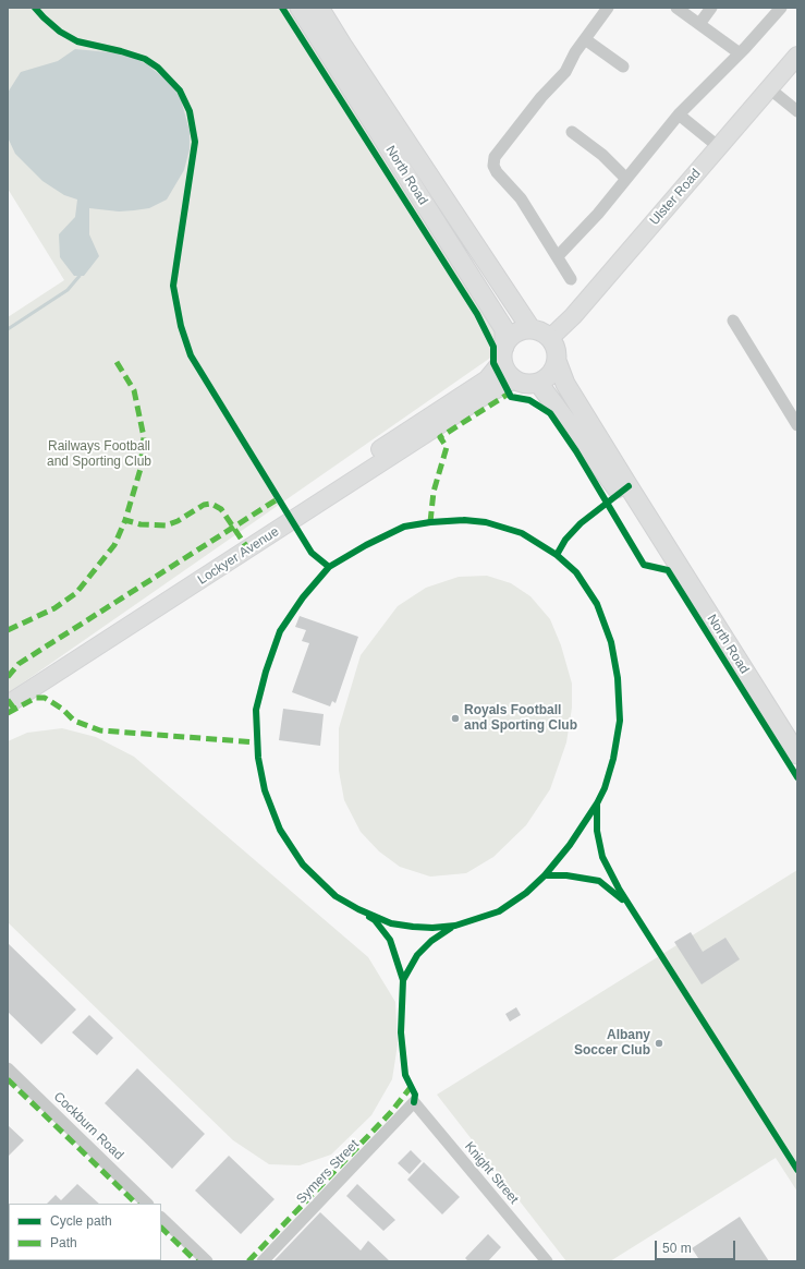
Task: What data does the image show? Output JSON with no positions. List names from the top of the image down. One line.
{"streets":{"main road":["North Road","Ulster Road","Lockyer Avenue"],"street":["Cockburn Road","Symers Street","Knight Street"]},"crossings":[["North Road","Ulster Road"],["North Road","Lockyer Avenue"],["Ulster Road","Lockyer Avenue"],["Symers Street","Knight Street"]],"parks":["Railways Football and Sporting Club"],"places":["Royals Football and Sporting Club","Albany Soccer Club"],"legend":["Cycle path","Path"],"scale_bar":"50 m"}
